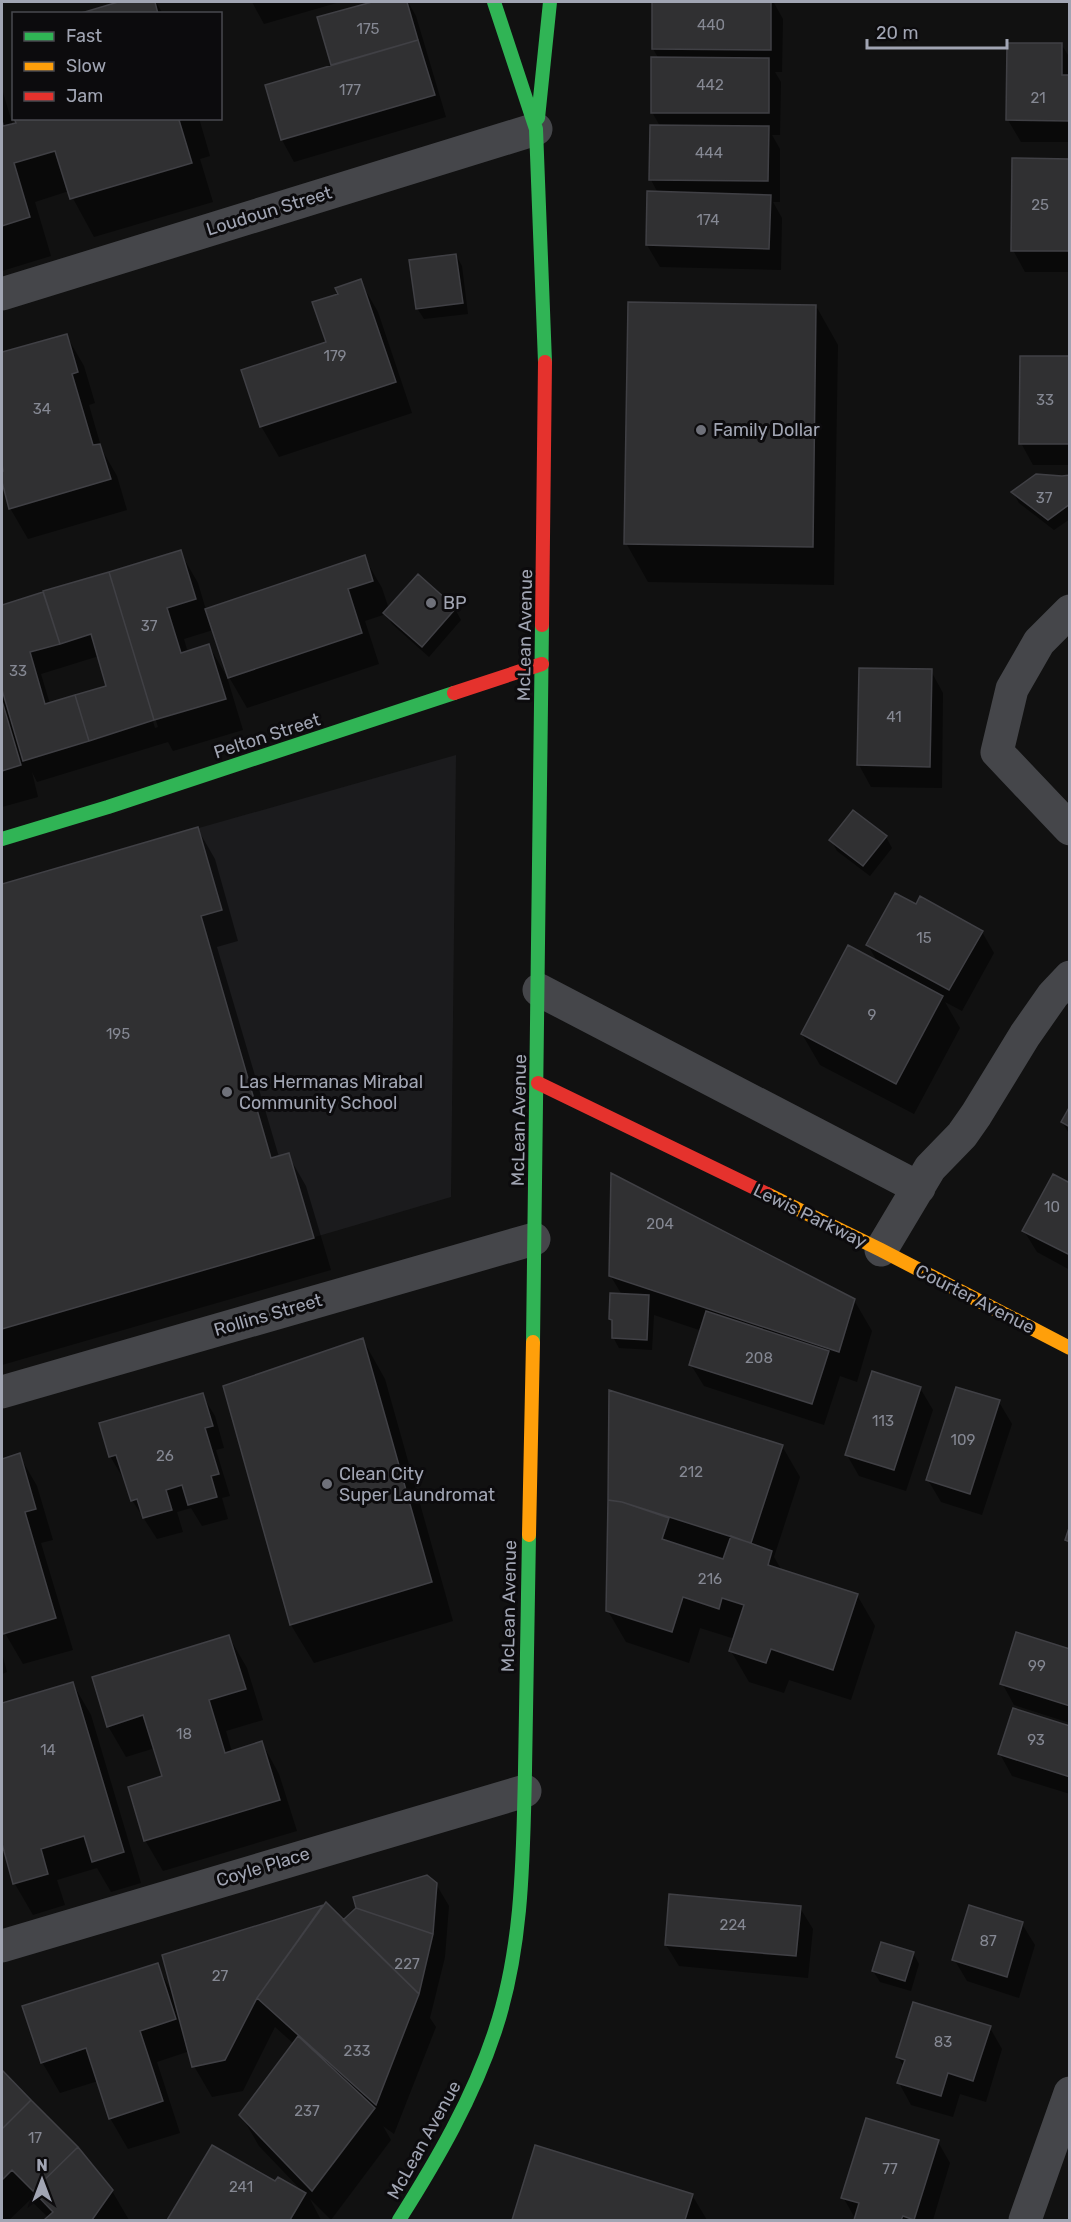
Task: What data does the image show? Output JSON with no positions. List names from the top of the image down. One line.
{"streets":{"street":["Loudoun Street","McLean Avenue","Pelton Street","Lewis Parkway","Courter Avenue","Rollins Street","Coyle Place"]},"crossings":[["Loudoun Street","McLean Avenue"],["McLean Avenue","Pelton Street"],["McLean Avenue","Lewis Parkway"],["McLean Avenue","Rollins Street"],["McLean Avenue","Coyle Place"],["Lewis Parkway","Courter Avenue"]],"places":["Family Dollar","BP","Las Hermanas Mirabal Community School","Clean City Super Laundromat"],"house_numbers":["440","175","442","177","21","444","25","174","179","33","34","37","37","33","41","15","9","195","10","204","208","113","109","26","212","216","99","18","93","14","224","87","227","27","83","233","237","17","77","241"],"legend":["Fast","Slow","Jam"],"scale_bar":"20 m","north":"top"}
